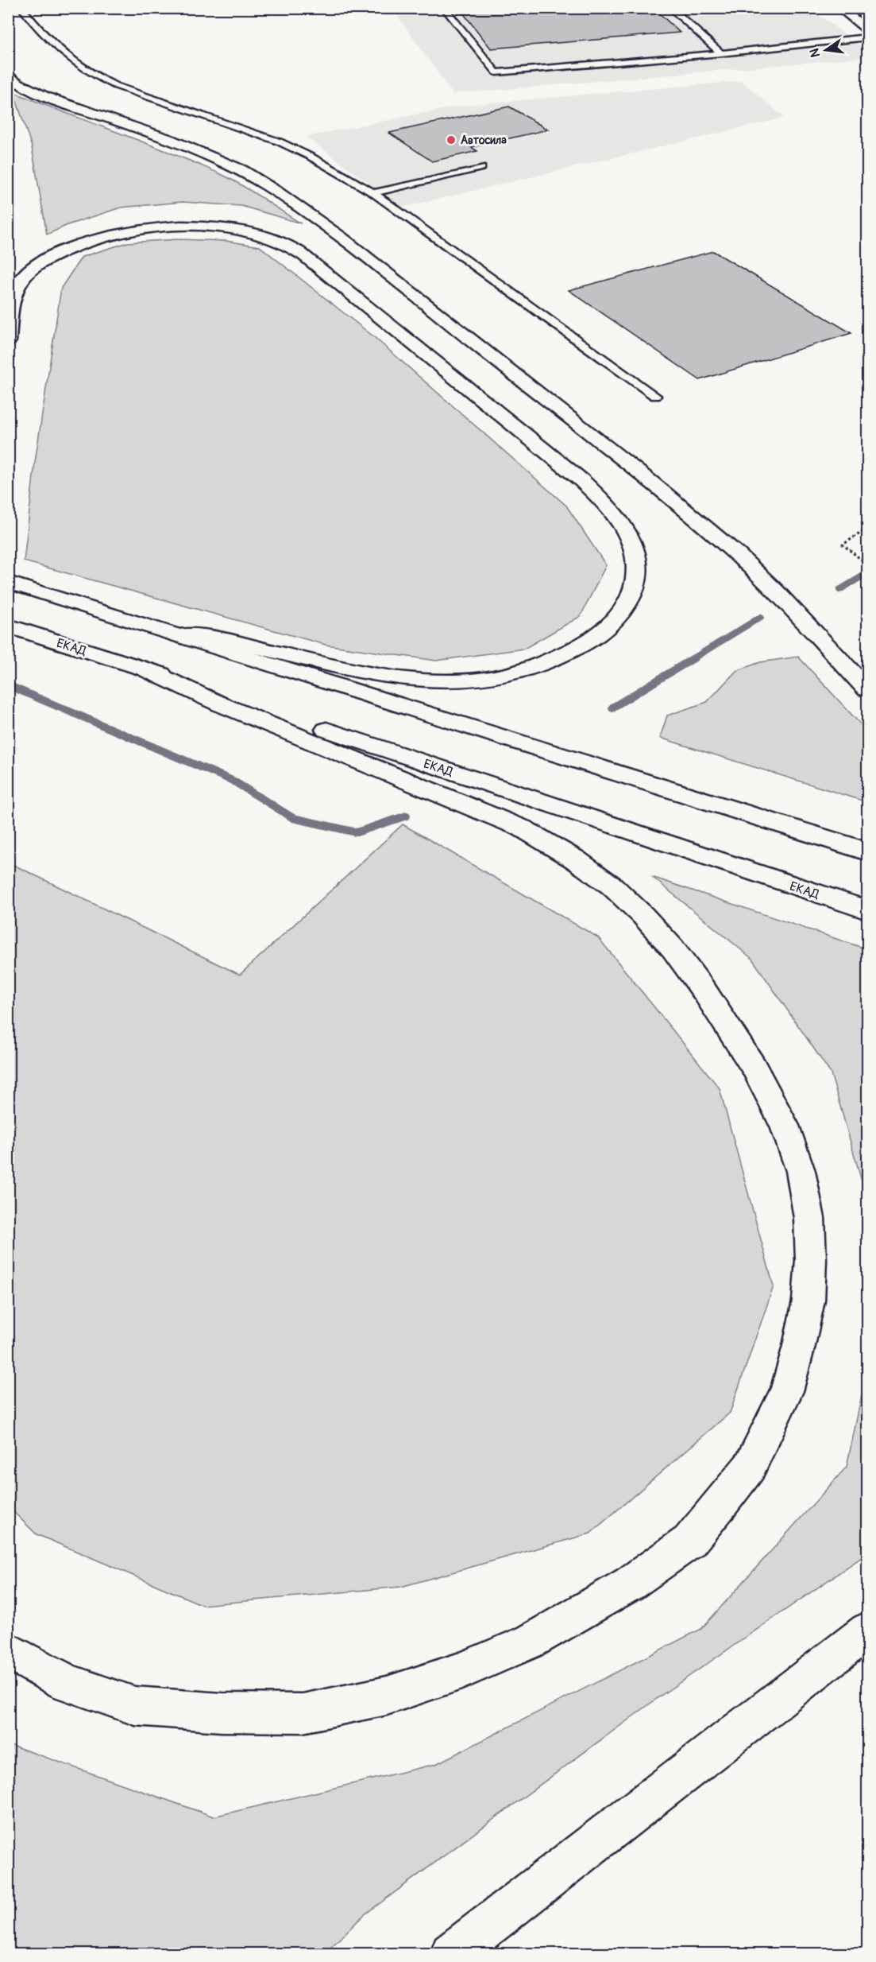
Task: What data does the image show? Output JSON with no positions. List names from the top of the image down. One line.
{"streets":{"main road":["ЕКАД"]},"places":["Автосила"],"north":"left"}
